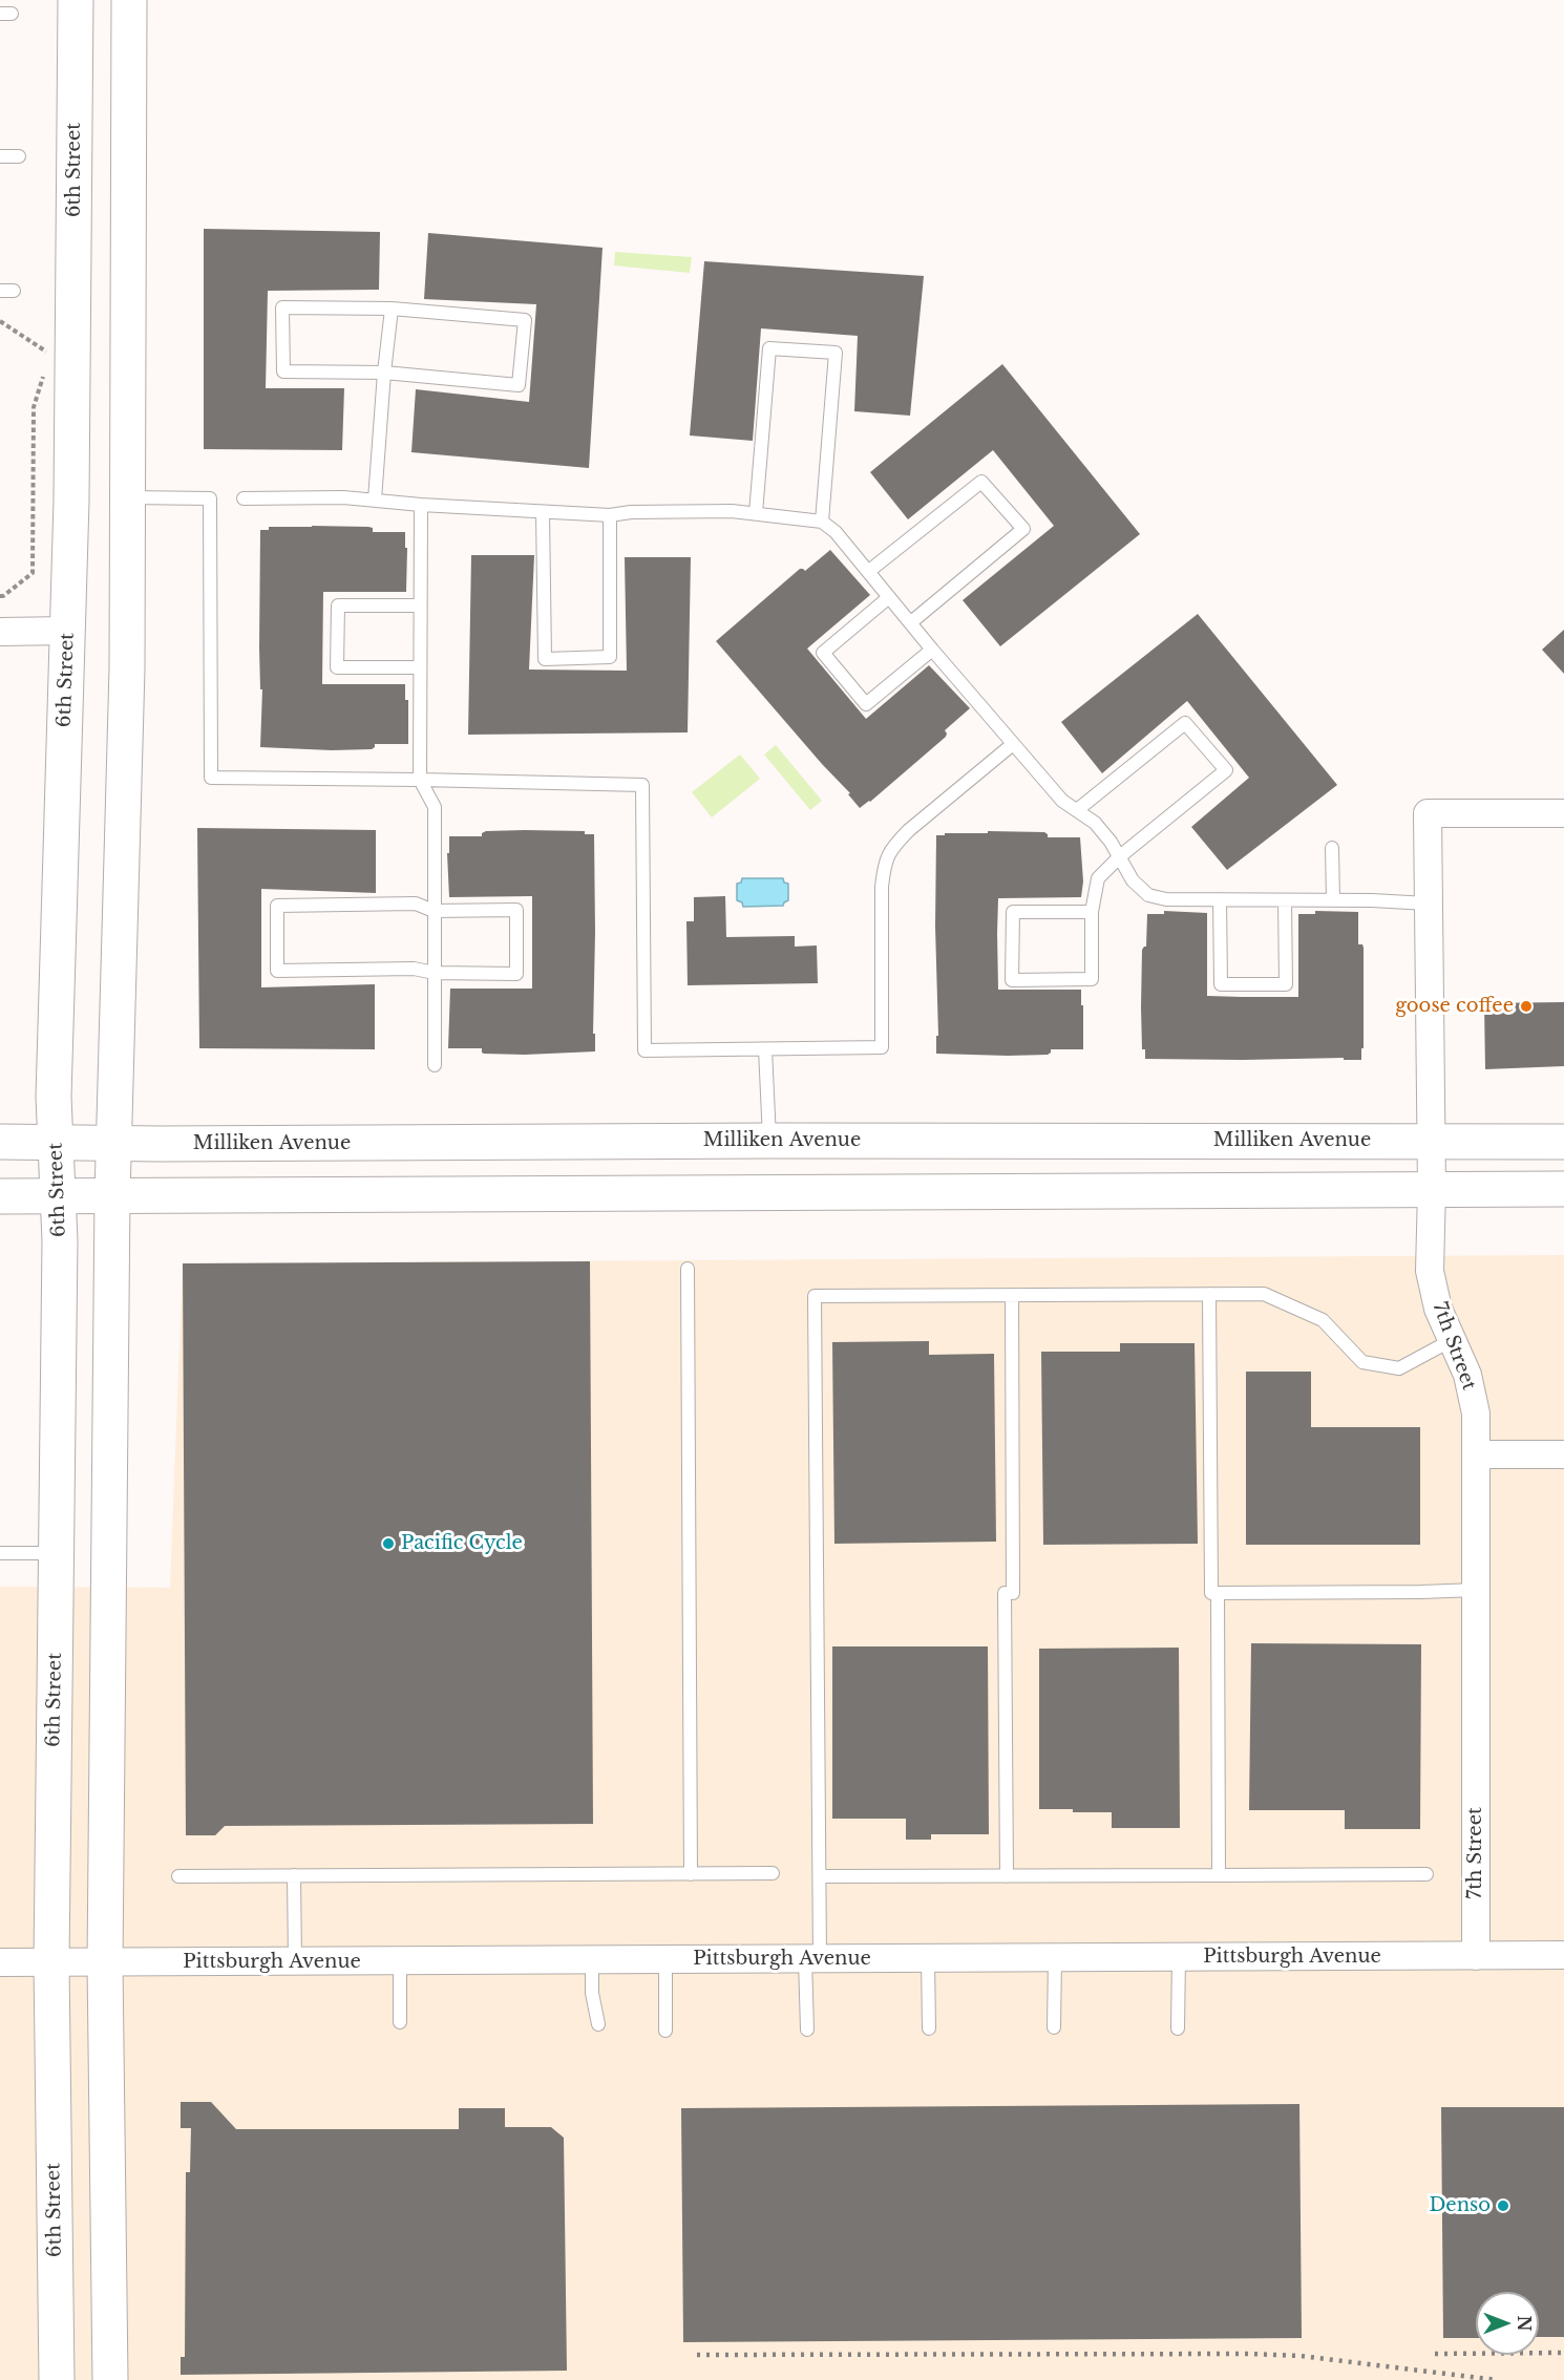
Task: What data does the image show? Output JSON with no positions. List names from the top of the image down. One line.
{"streets":{"main road":["6th Street","Milliken Avenue"],"street":["7th Street","Pittsburgh Avenue"]},"crossings":[["6th Street","Milliken Avenue"],["6th Street","Pittsburgh Avenue"],["Milliken Avenue","7th Street"],["7th Street","Pittsburgh Avenue"]],"places":["goose coffee","Pacific Cycle","Denso"],"north":"right"}
